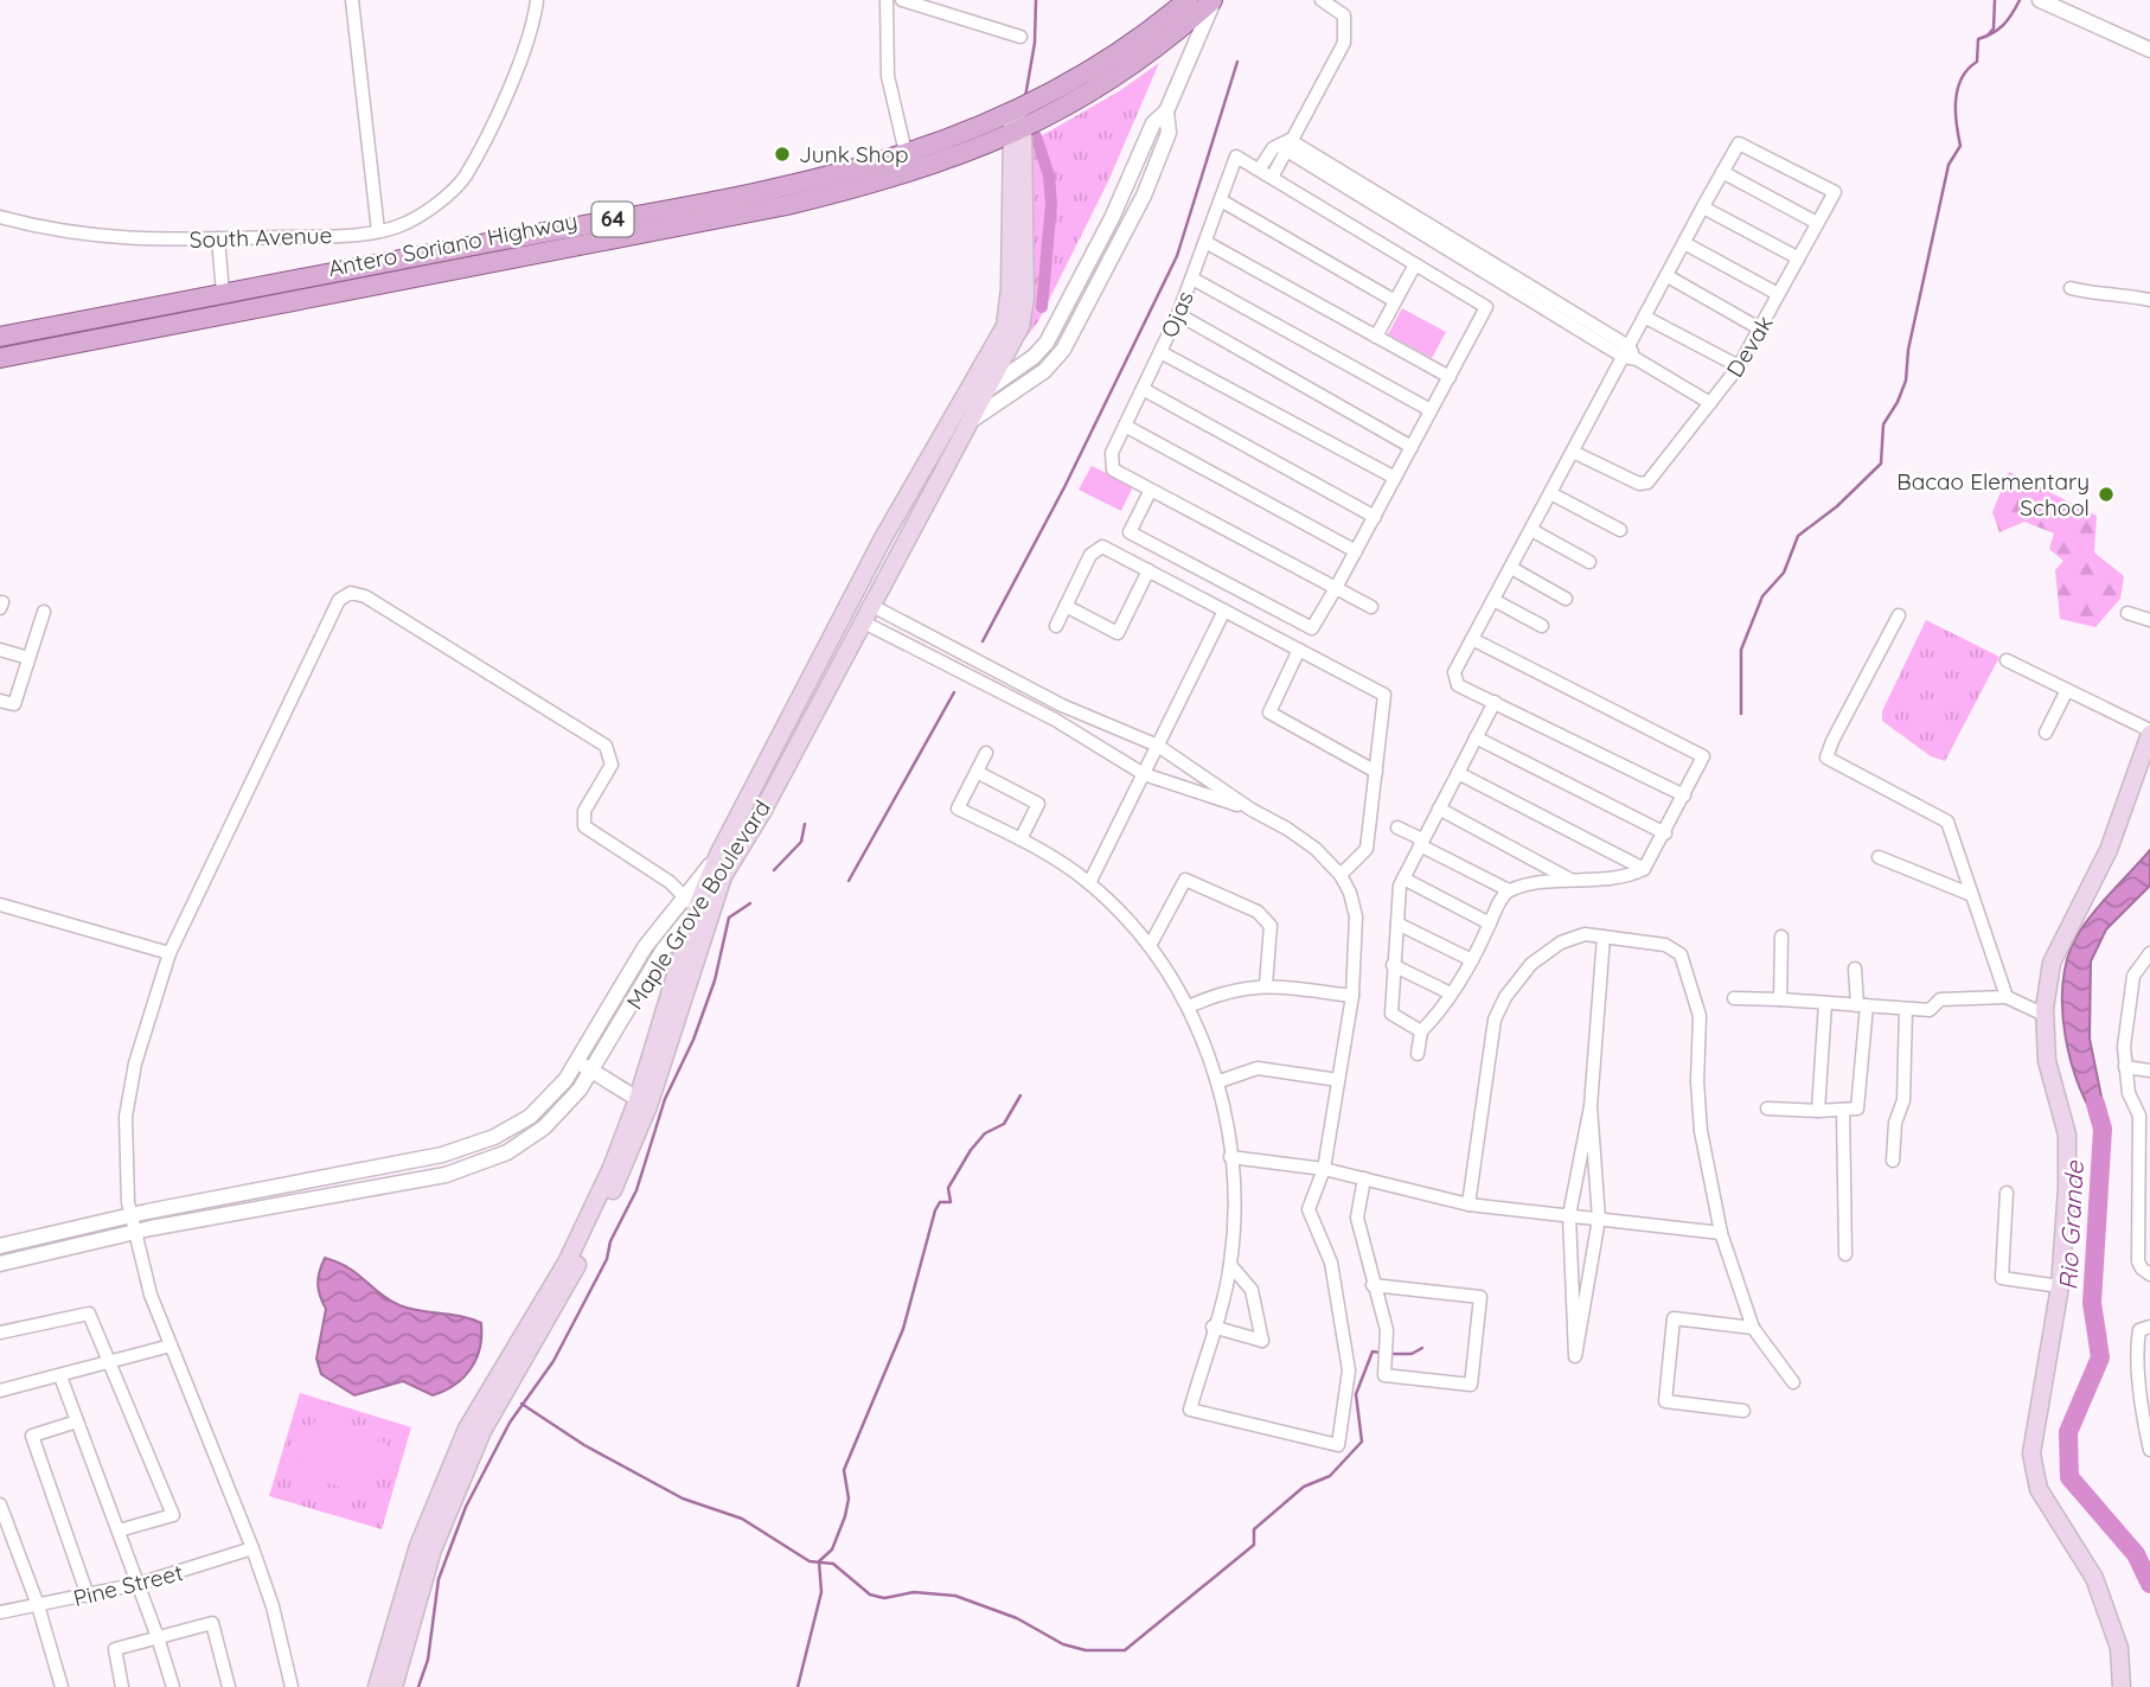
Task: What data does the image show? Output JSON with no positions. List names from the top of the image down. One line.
{"streets":{"main road":["64","Antero Soriano Highway","Maple Grove Boulevard"],"street":["South Avenue","Ojas","Devak","Pine Street"]},"crossings":[["Antero Soriano Highway","Maple Grove Boulevard"]],"water":["Rio Grande"],"places":["Junk Shop","Bacao Elementary School"]}
